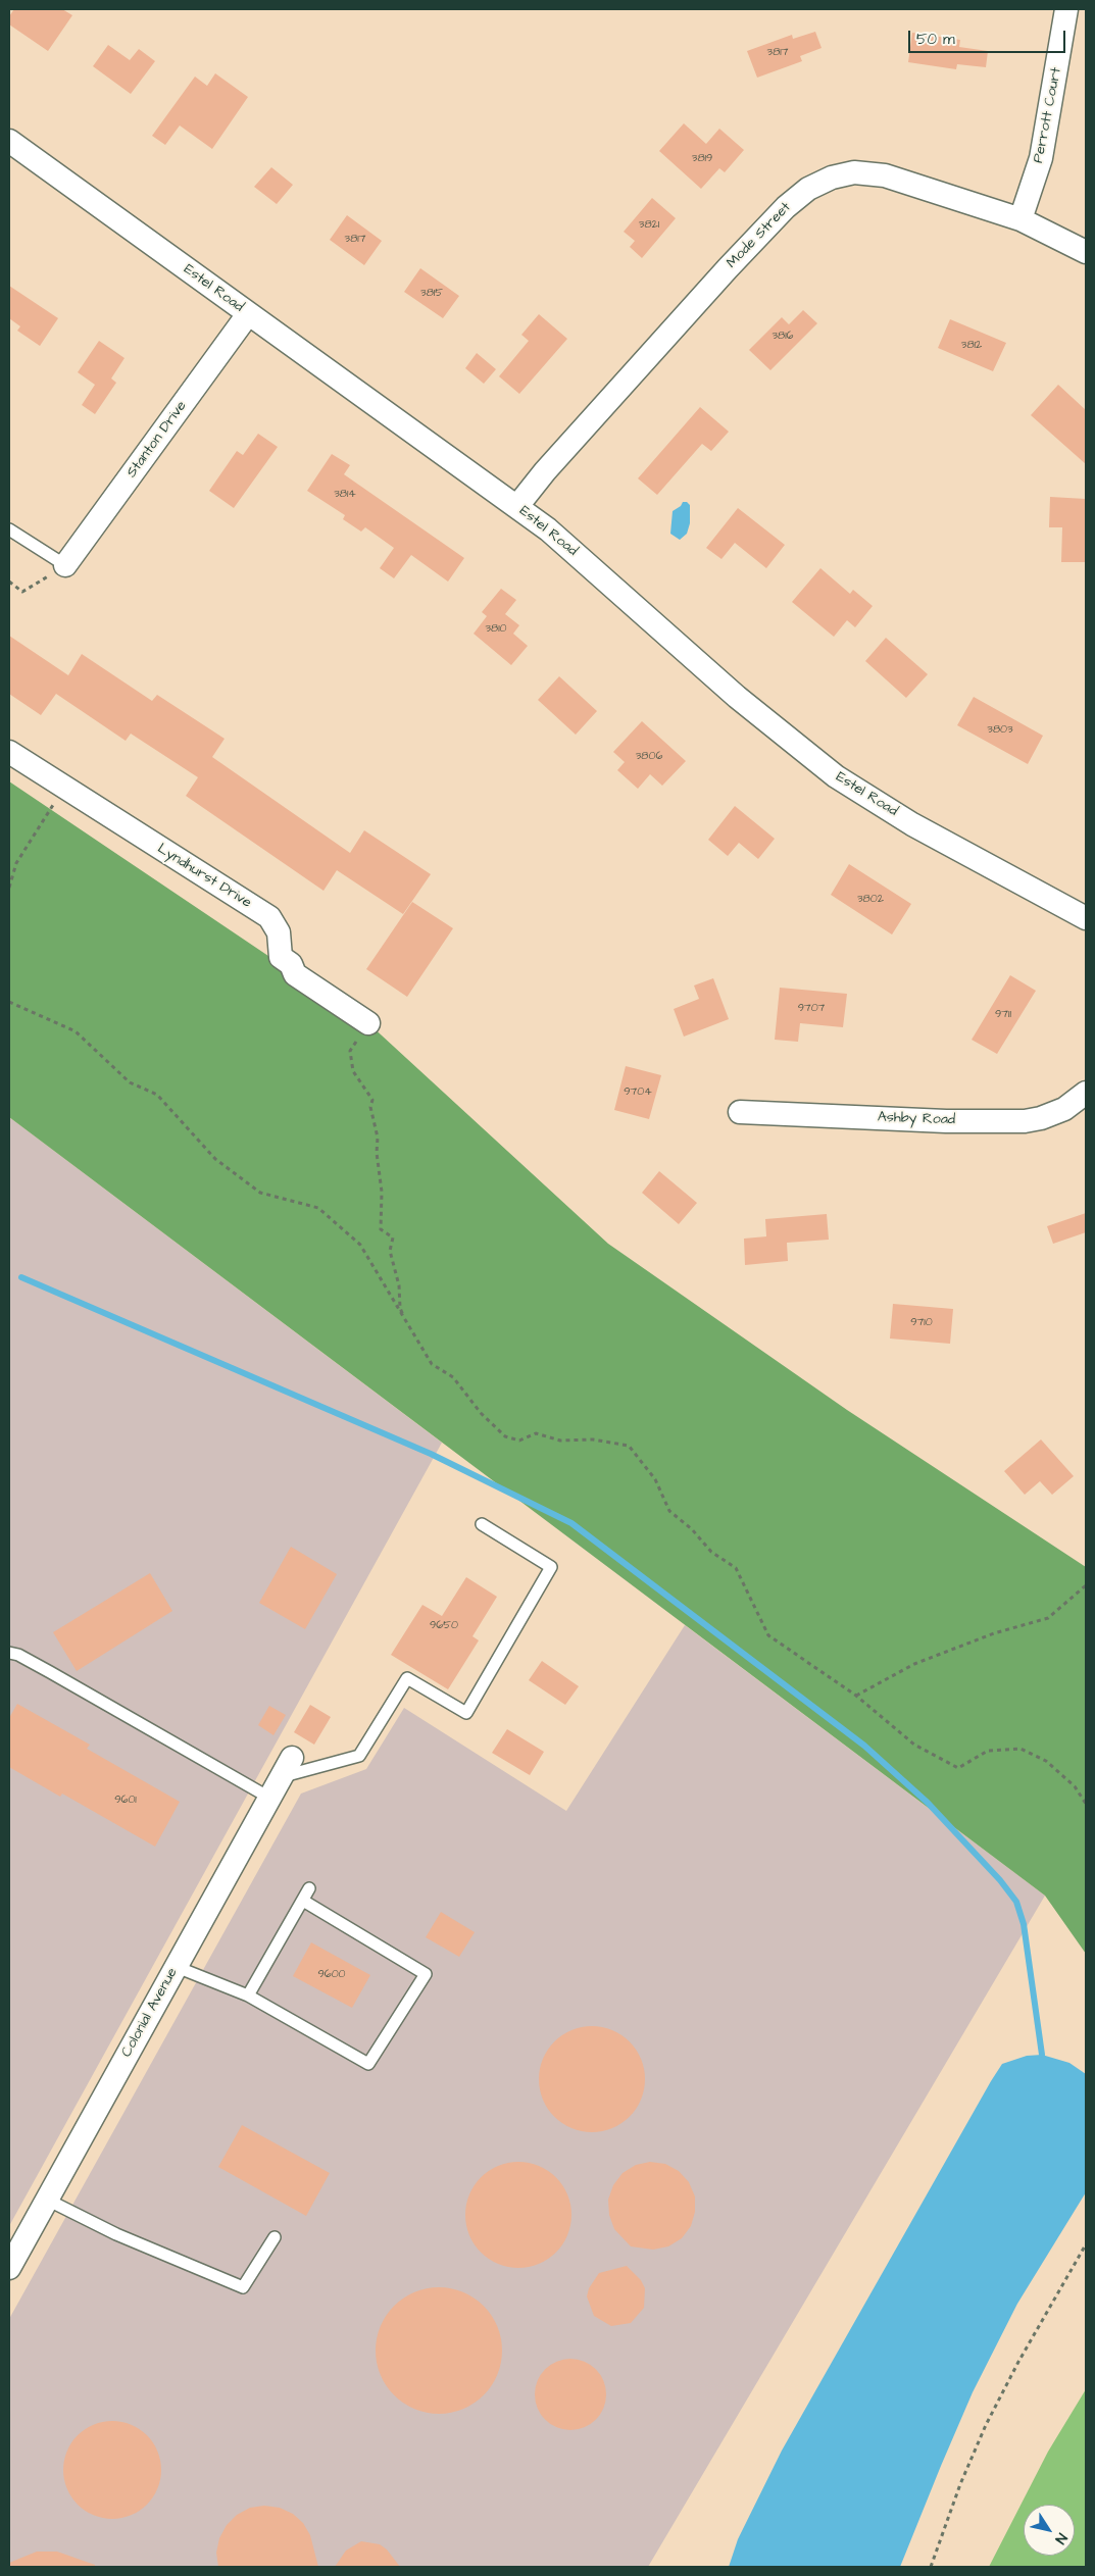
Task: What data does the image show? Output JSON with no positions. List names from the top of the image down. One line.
{"streets":{"street":["Perrott Court","Mode Street","Estel Road","Stanton Drive","Lyndhurst Drive","Ashby Road","Colonial Avenue"]},"crossings":[["Perrott Court","Mode Street"],["Mode Street","Estel Road"],["Estel Road","Stanton Drive"]],"house_numbers":["3817","3819","3821","3817","3815","3816","3812","3814","3810","3803","3806","3802","9707","9711","9704","9710","9650","9601","9600"],"scale_bar":"50 m","north":"bottom right"}
